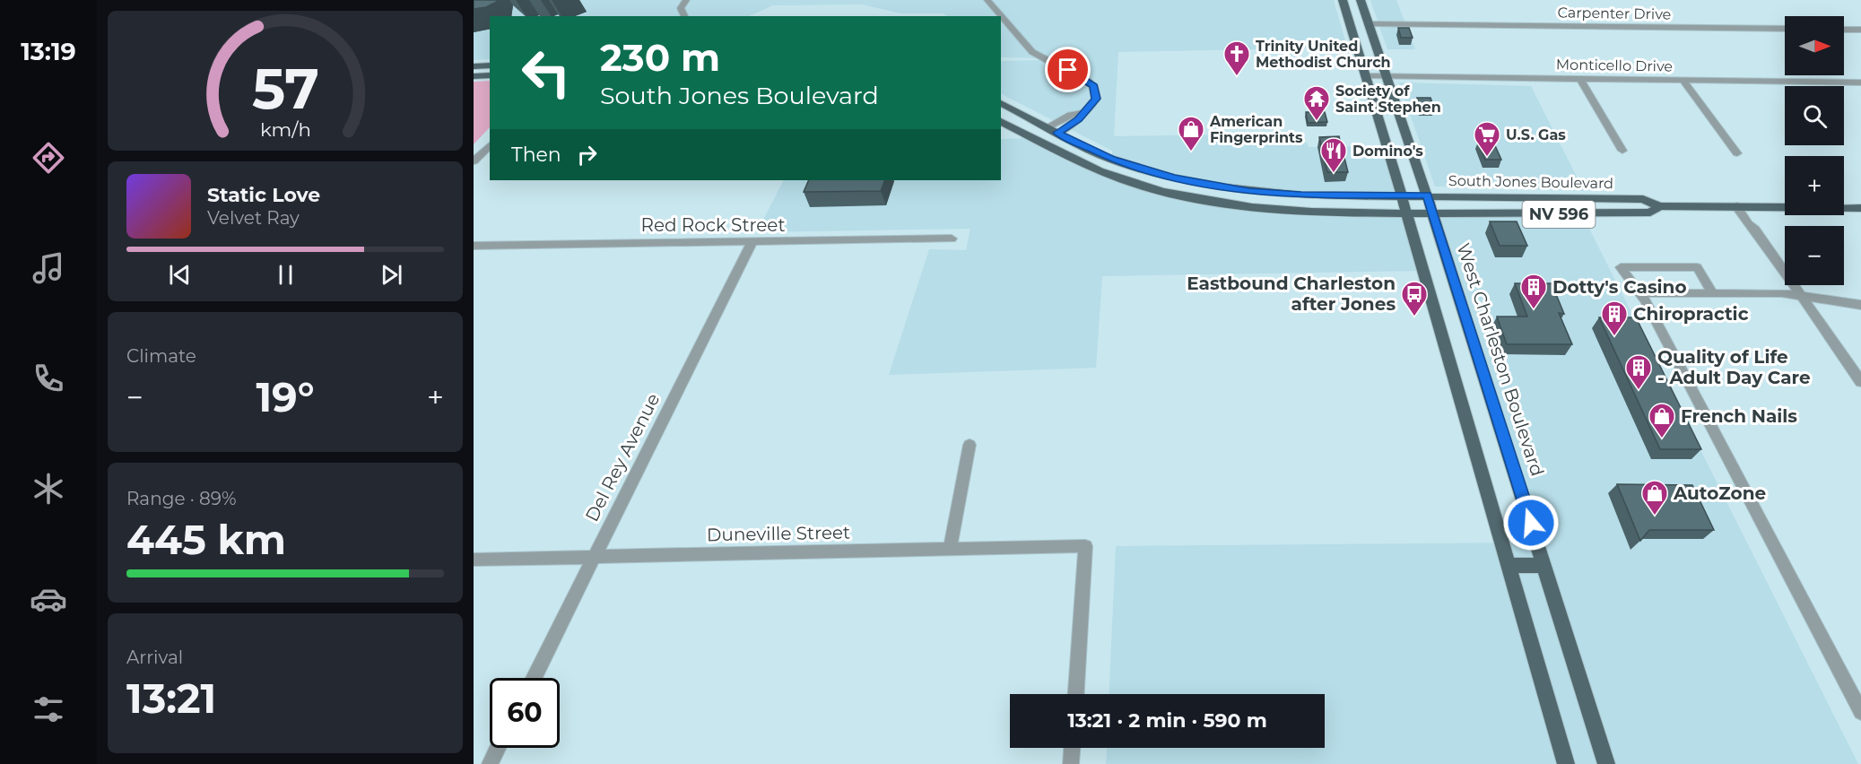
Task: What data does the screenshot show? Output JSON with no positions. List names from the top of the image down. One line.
{"streets":{"main road":["South Jones Boulevard","NV 596","West Charleston Boulevard"],"street":["Carpenter Drive","Monticello Drive","Red Rock Street","Del Rey Avenue","Duneville Street"]},"crossings":[["Carpenter Drive","West Charleston Boulevard"],["Monticello Drive","West Charleston Boulevard"],["South Jones Boulevard","West Charleston Boulevard"],["Red Rock Street","Del Rey Avenue"],["Del Rey Avenue","Duneville Street"]],"places":{"church":["Trinity United Methodist Church"],"temple":["Society of Saint Stephen"],"shop":["American Fingerprints","French Nails","AutoZone"],"supermarket":["U.S. Gas"],"restaurant":["Domino's"],"building":["Dotty's Casino","Chiropractic","Quality of Life - Adult Day Care"],"bus stop":["Eastbound Charleston after Jones"]},"north":"right","page":{"tabs":"13:19","map_buttons":["+","−"],"turn":["230 m","South Jones Boulevard"],"then":"Then","song":["Static Love","Velvet Ray"],"tile":["Climate",["Range · 89%","445 km"],["Arrival","13:21"]],"heat":["−","19°","+"],"limit":"60","trip":"13:21 · 2 min · 590 m","gauge":["57","km/h"]}}
